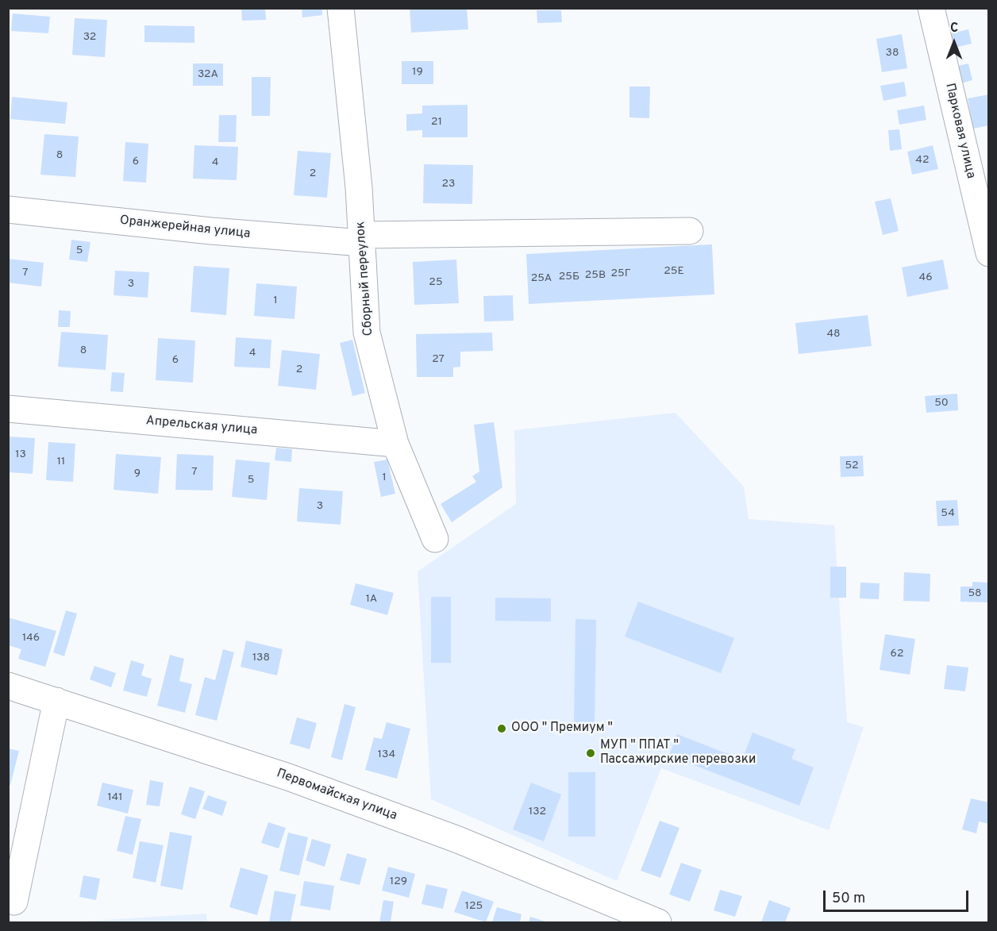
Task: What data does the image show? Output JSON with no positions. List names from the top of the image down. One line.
{"streets":{"street":["Парковая улица","Оранжерейная улица","Сборный переулок","Апрельская улица","Первомайская улица"]},"crossings":[["Оранжерейная улица","Сборный переулок"],["Сборный переулок","Апрельская улица"]],"places":["ООО \" Премиум \"","МУП \" ППАТ \" Пассажирские перевозки"],"house_numbers":["32","38","19","32А","21","8","42","6","4","2","23","5","25Е","7","25Г","25В","25Б","46","25А","25","3","1","48","8","4","27","6","2","50","13","11","52","7","9","1","5","3","54","58","1А","146","62","138","134","141","132","129","125"],"scale_bar":"50 m","north":"top"}
